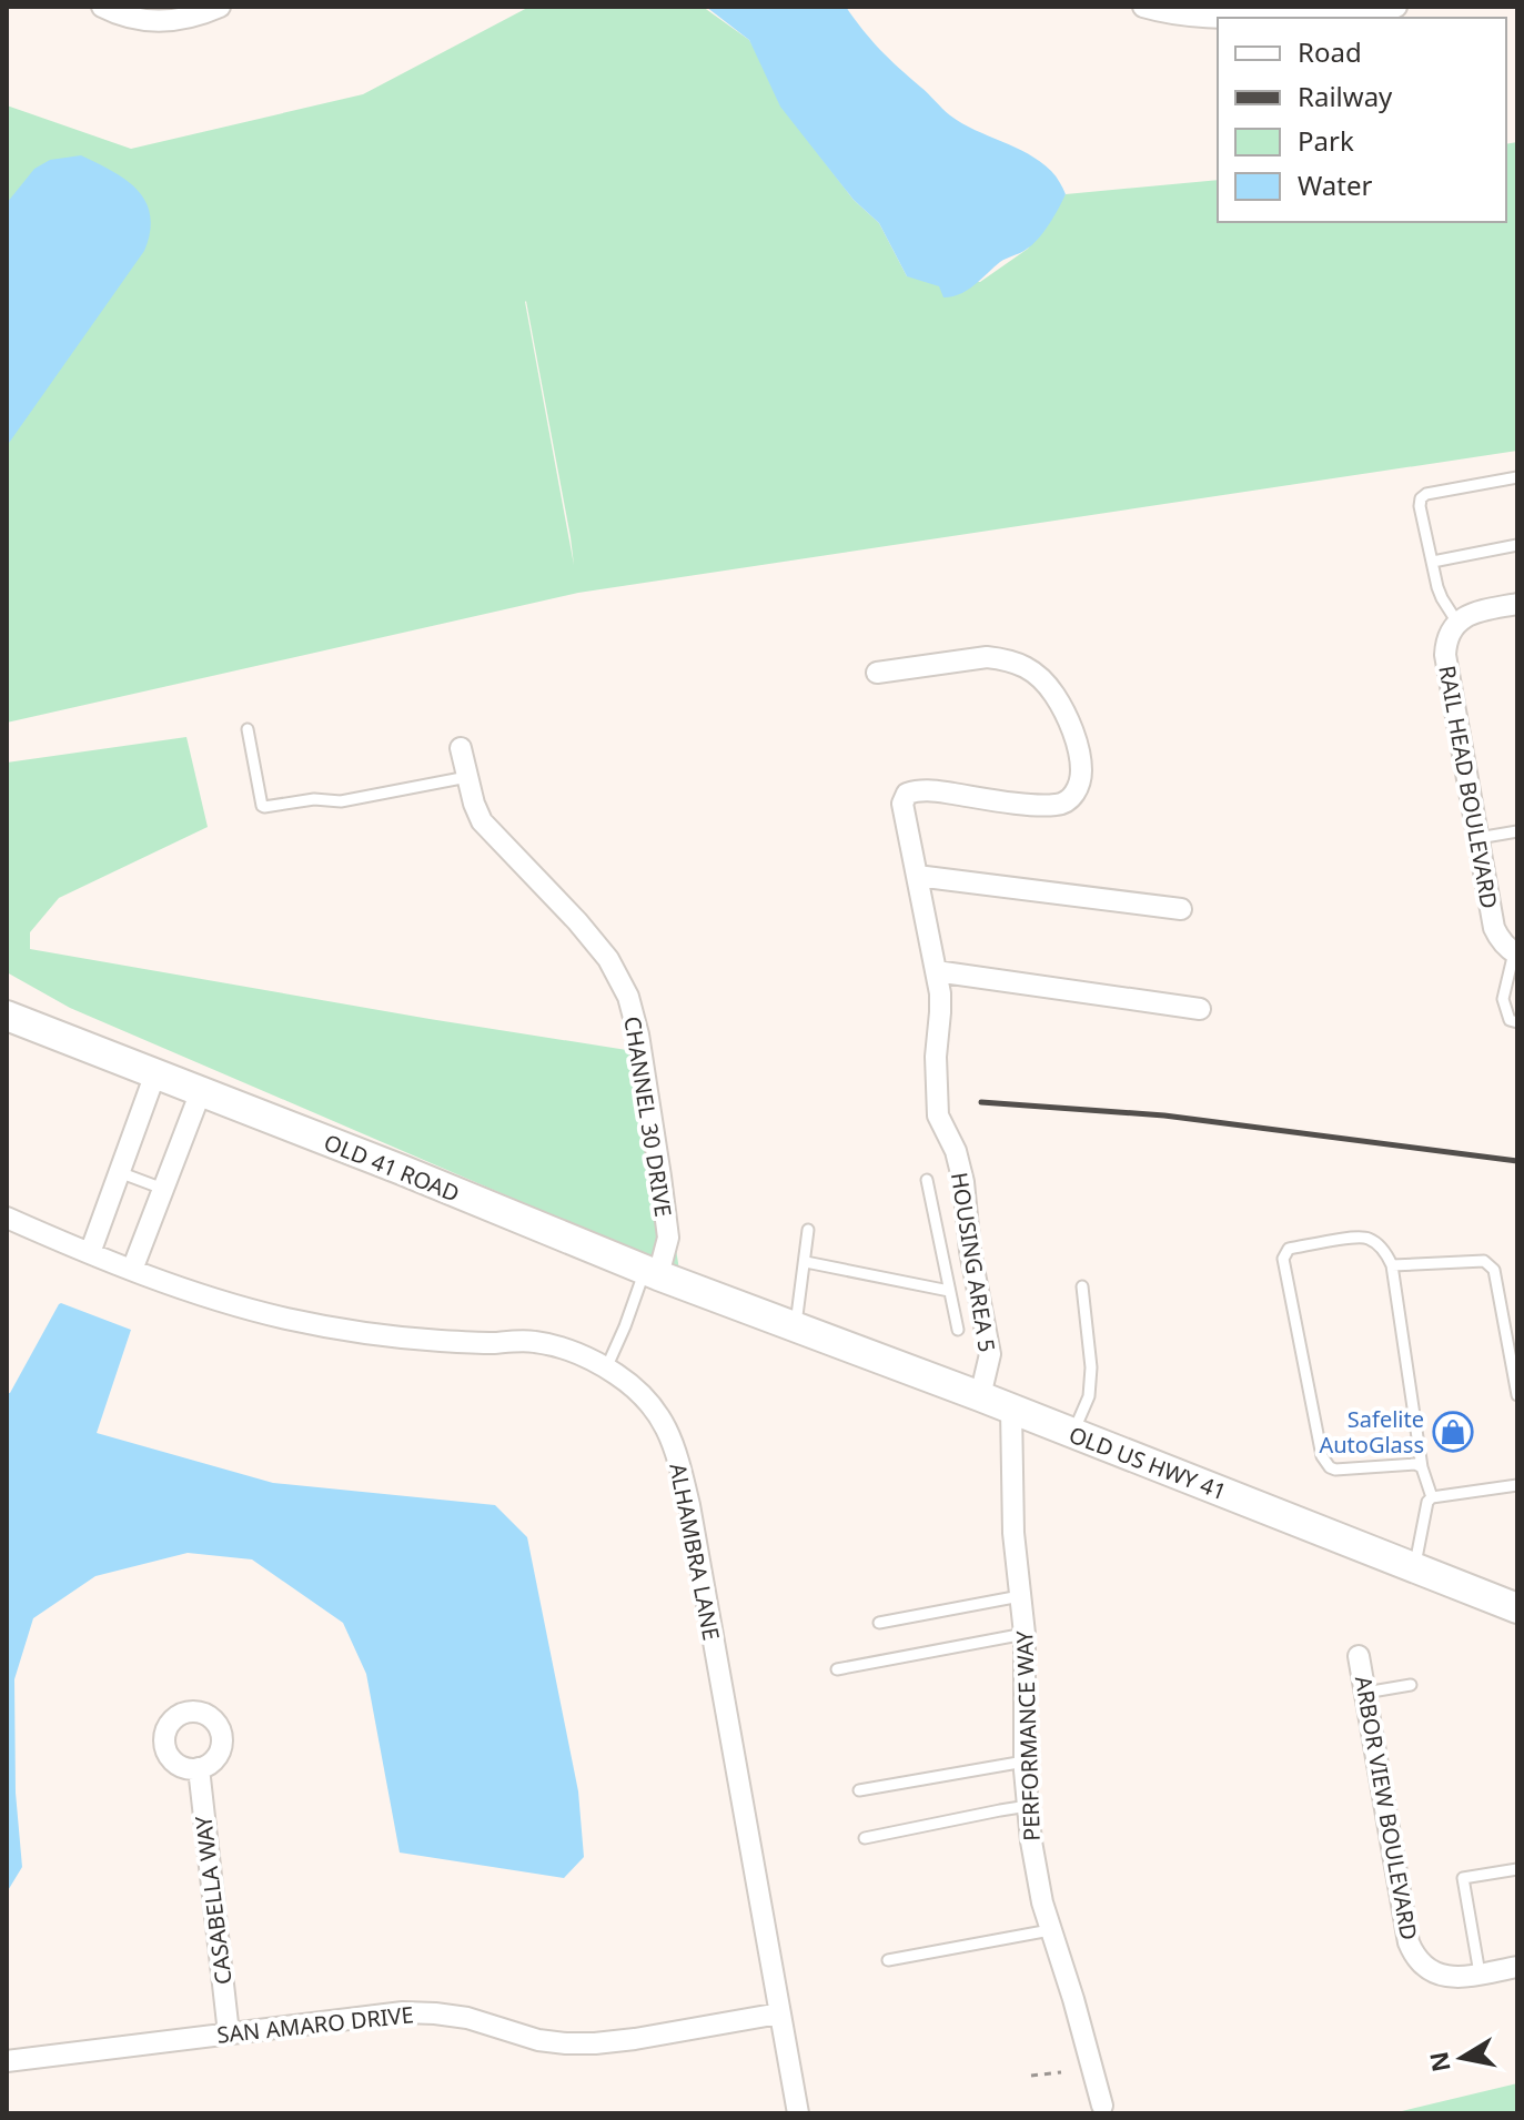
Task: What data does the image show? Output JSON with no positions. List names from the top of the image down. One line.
{"streets":{"street":["RAIL HEAD BOULEVARD","CHANNEL 30 DRIVE","OLD 41 ROAD","HOUSING AREA 5","OLD US HWY 41","ALHAMBRA LANE","PERFORMANCE WAY","ARBOR VIEW BOULEVARD","CASABELLA WAY","SAN AMARO DRIVE"]},"crossings":[["CHANNEL 30 DRIVE","OLD 41 ROAD"],["OLD 41 ROAD","OLD US HWY 41"],["HOUSING AREA 5","OLD US HWY 41"],["OLD US HWY 41","PERFORMANCE WAY"],["ALHAMBRA LANE","SAN AMARO DRIVE"],["CASABELLA WAY","SAN AMARO DRIVE"]],"places":{"shop":["Safelite AutoGlass"]},"legend":["Road","Railway","Park","Water"],"north":"left"}
